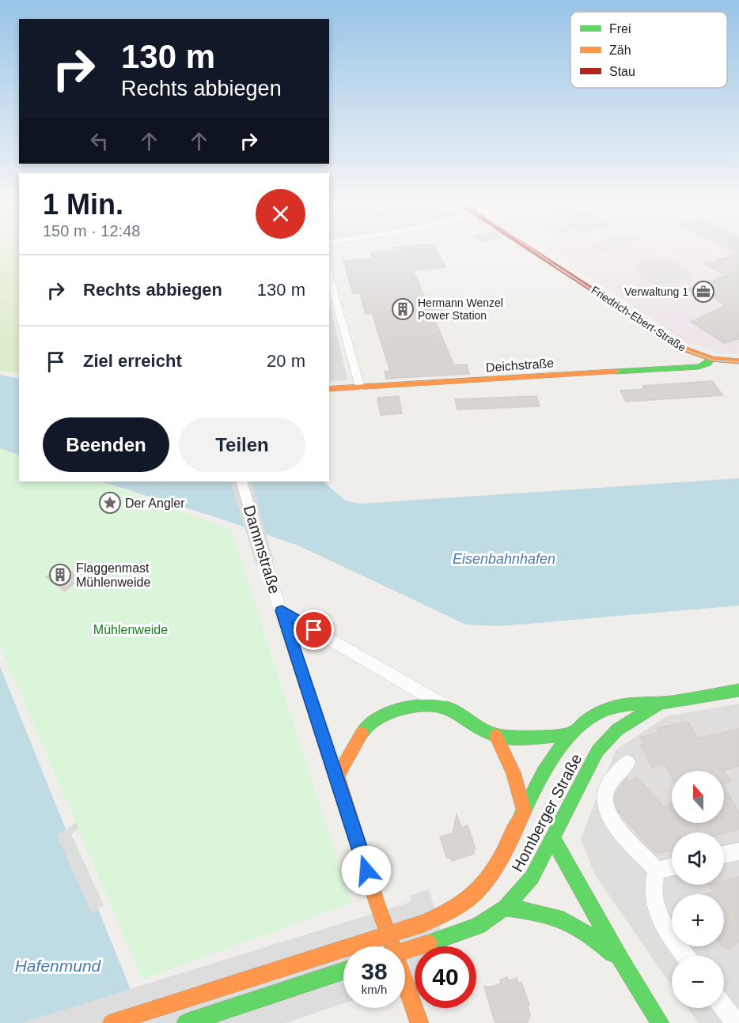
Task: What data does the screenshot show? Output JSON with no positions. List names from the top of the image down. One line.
{"streets":{"main road":["Friedrich-Ebert-Straße","Deichstraße","Dammstraße","Homberger Straße"]},"crossings":[["Friedrich-Ebert-Straße","Deichstraße"]],"water":["Eisenbahnhafen","Hafenmund"],"parks":["Mühlenweide"],"places":{"office":["Verwaltung 1"],"building":["Hermann Wenzel Power Station","Flaggenmast Mühlenweide"],"place":["Der Angler"]},"legend":["Frei","Zäh","Stau"],"north":"top","page":{"turn":["130 m","Rechts abbiegen"],"heading":["1 Min.","150 m · 12:48"],"list":[{"name":"Rechts abbiegen","value":"130 m"},{"name":"Ziel erreicht","value":"20 m"}],"buttons":["Beenden","Teilen"],"map_buttons":["+","−"],"speed":"38 km/h","limit":"40"}}
